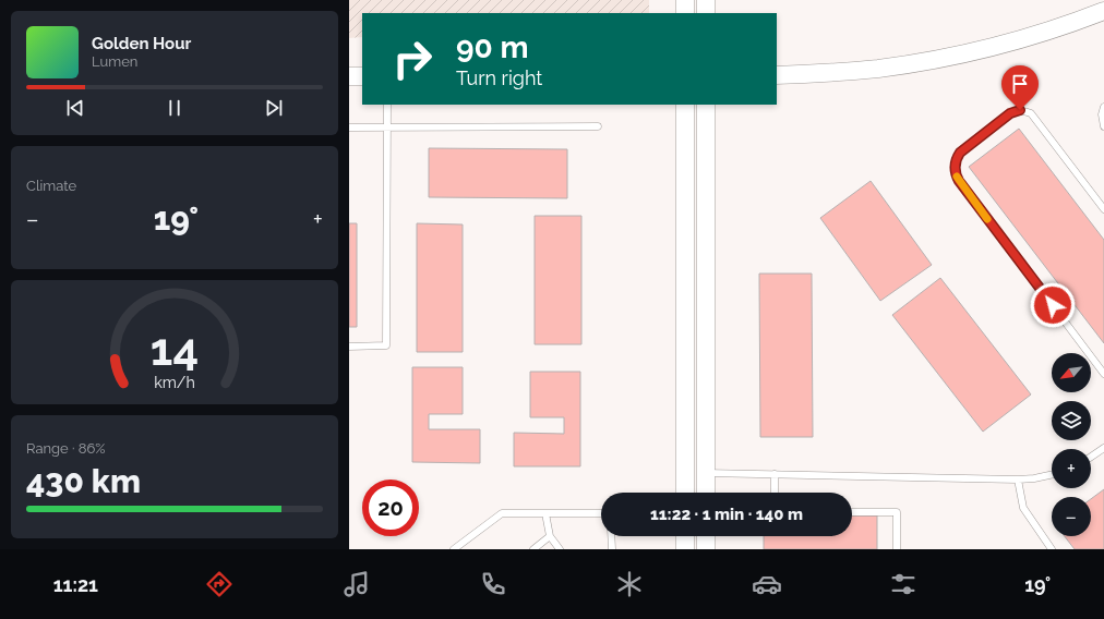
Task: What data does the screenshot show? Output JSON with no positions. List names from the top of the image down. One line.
{"north":"bottom left","page":{"turn":["90 m","Turn right"],"song":["Golden Hour","Lumen"],"tile":["Climate",["Range · 86%","430 km"]],"heat":["−","19°","+"],"map_buttons":["+","−"],"limit":"20","trip":"11:22 · 1 min · 140 m","tabs":["11:21","19°"],"gauge":["14","km/h"]}}
